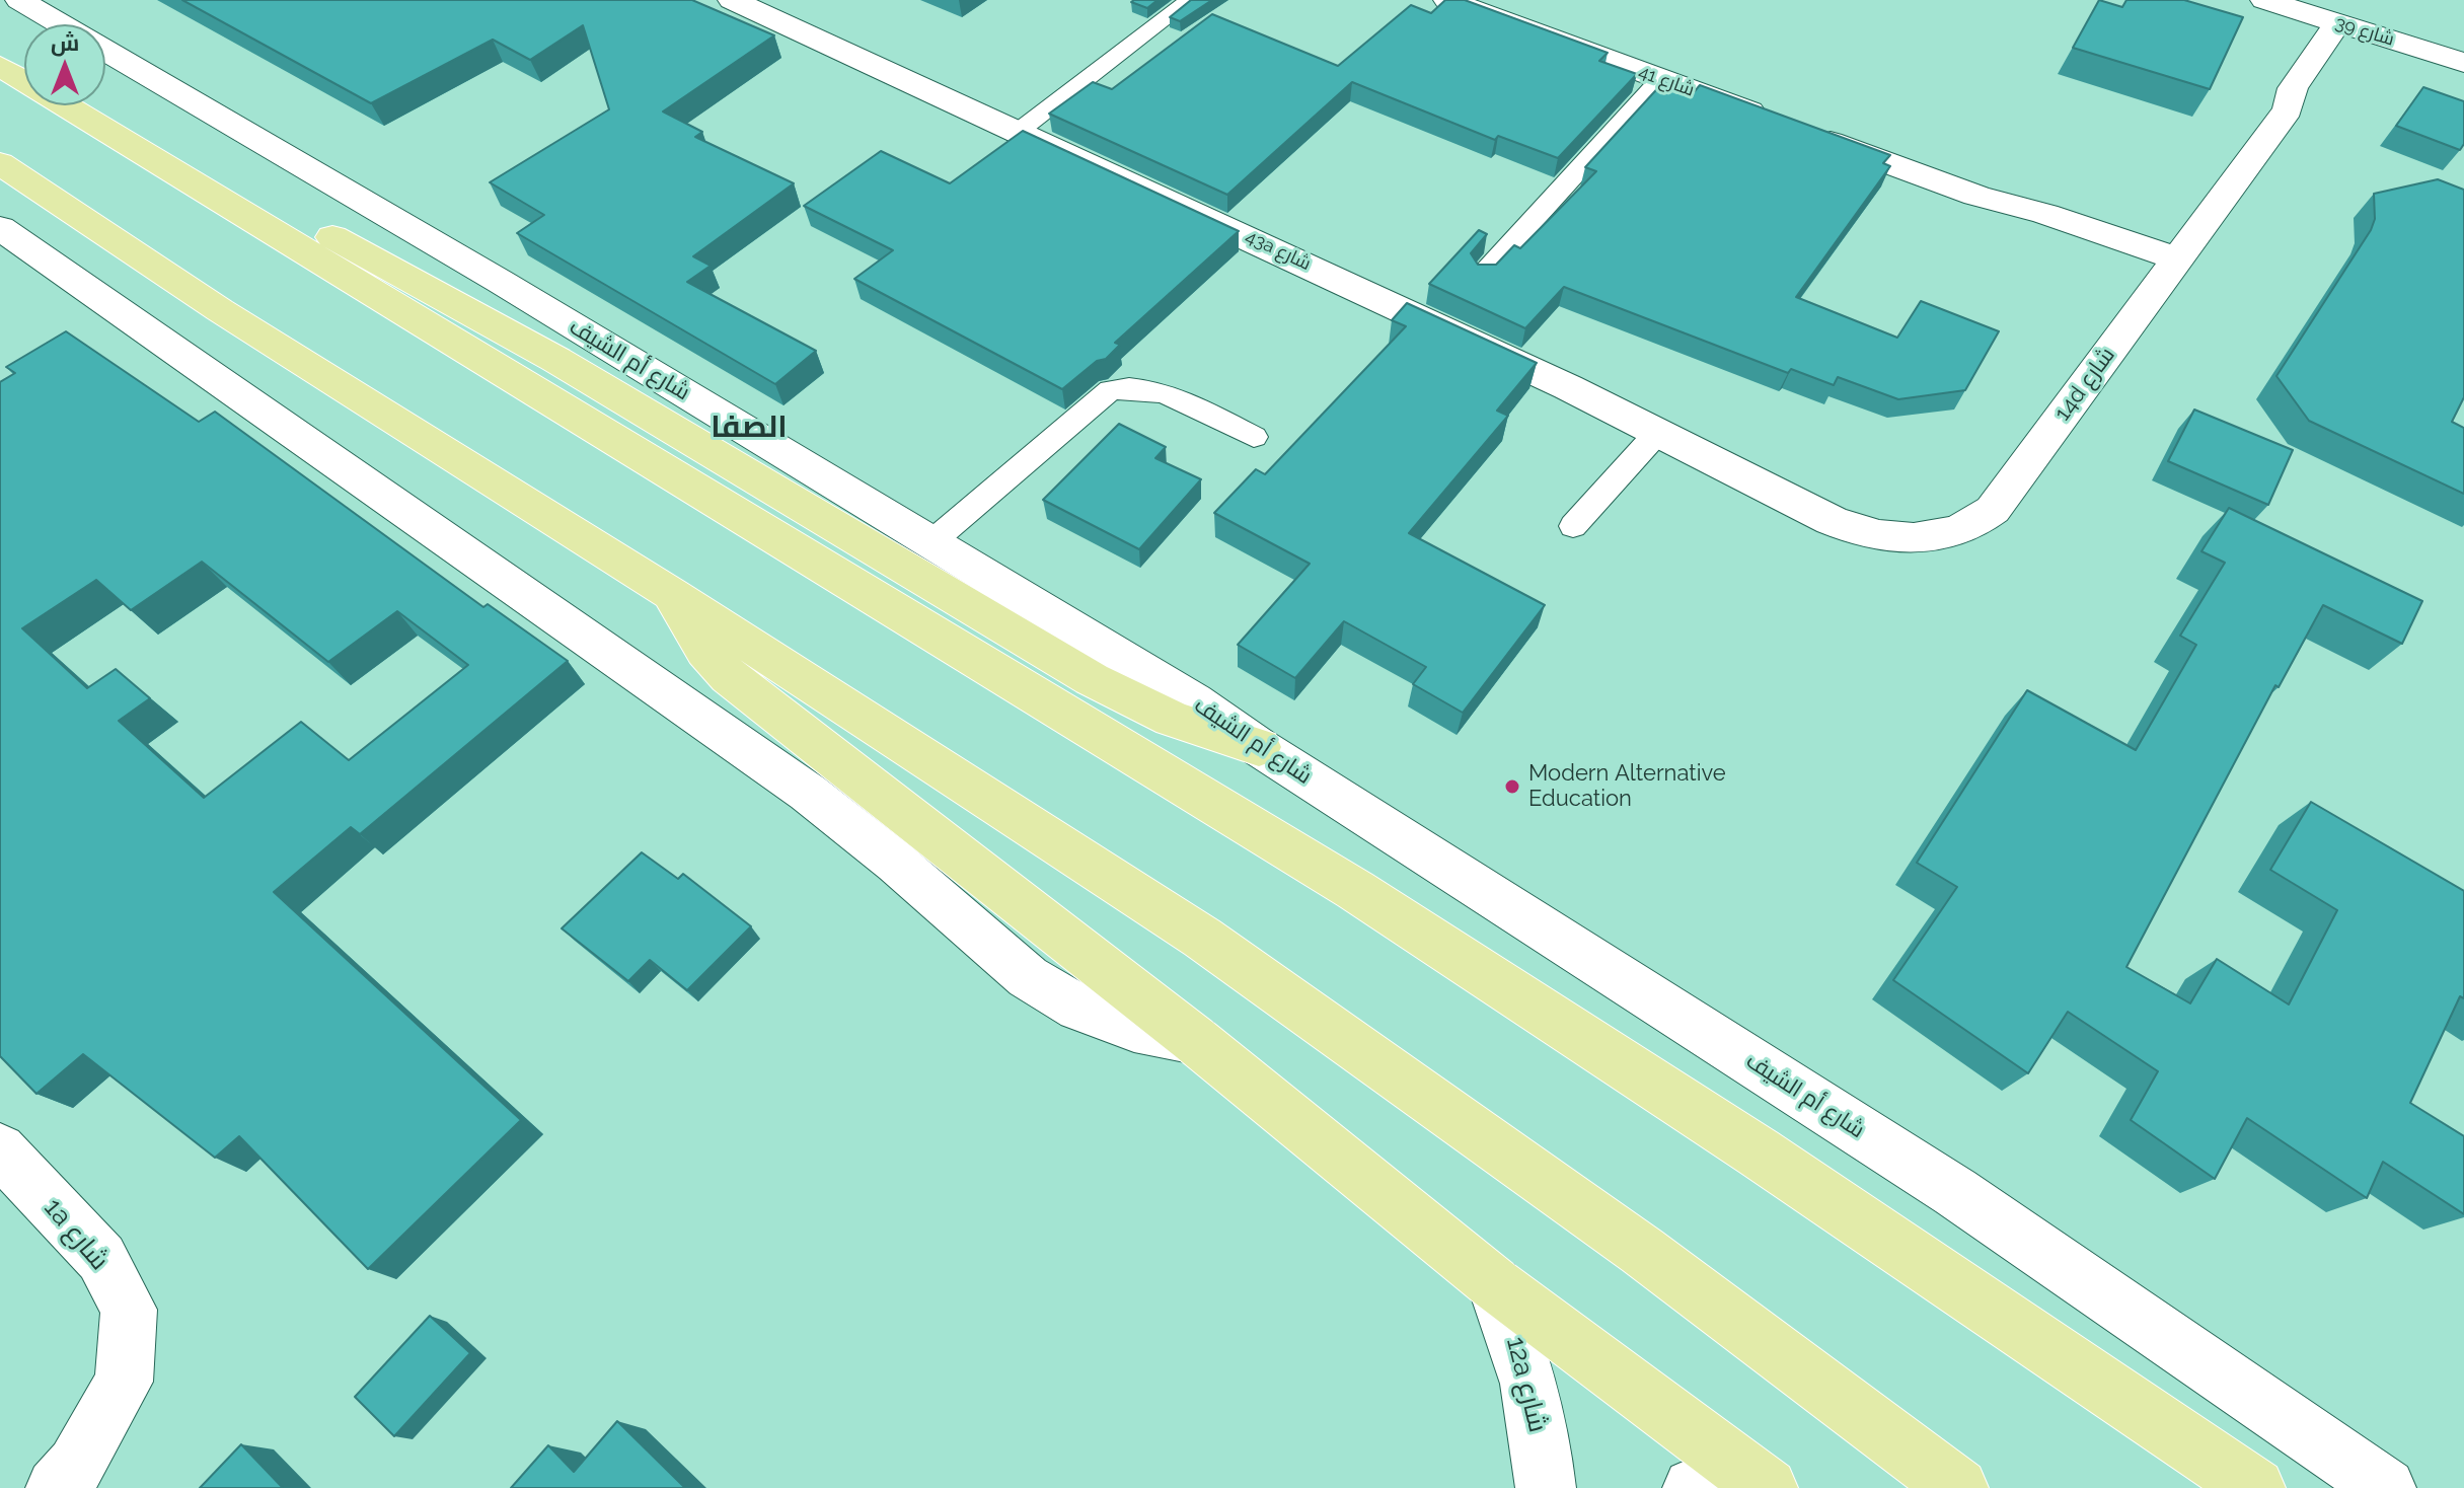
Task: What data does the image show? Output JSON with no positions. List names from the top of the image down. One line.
{"streets":{"street":["شارع 39","شارع 41","43a شارع","شارع أم الشيف","14d شارع","1a شارع","12a شارع"]},"crossings":[["شارع 39","14d شارع"],["شارع 41","14d شارع"],["43a شارع","14d شارع"]],"districts":["الصفا"],"places":["Modern Alternative Education"],"north":"top"}
